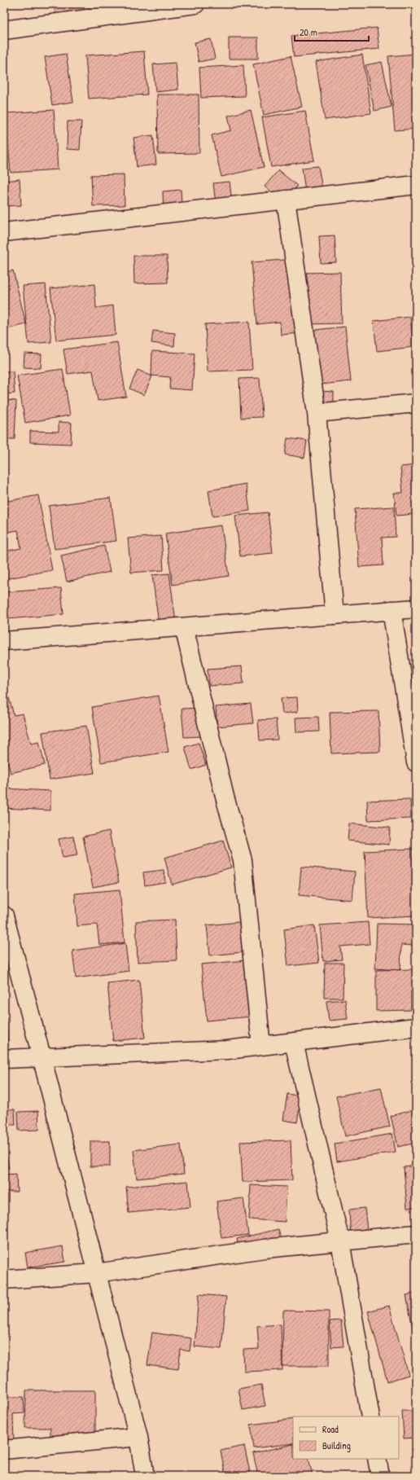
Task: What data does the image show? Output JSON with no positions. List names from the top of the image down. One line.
{"legend":["Road","Building"],"scale_bar":"20 m"}
